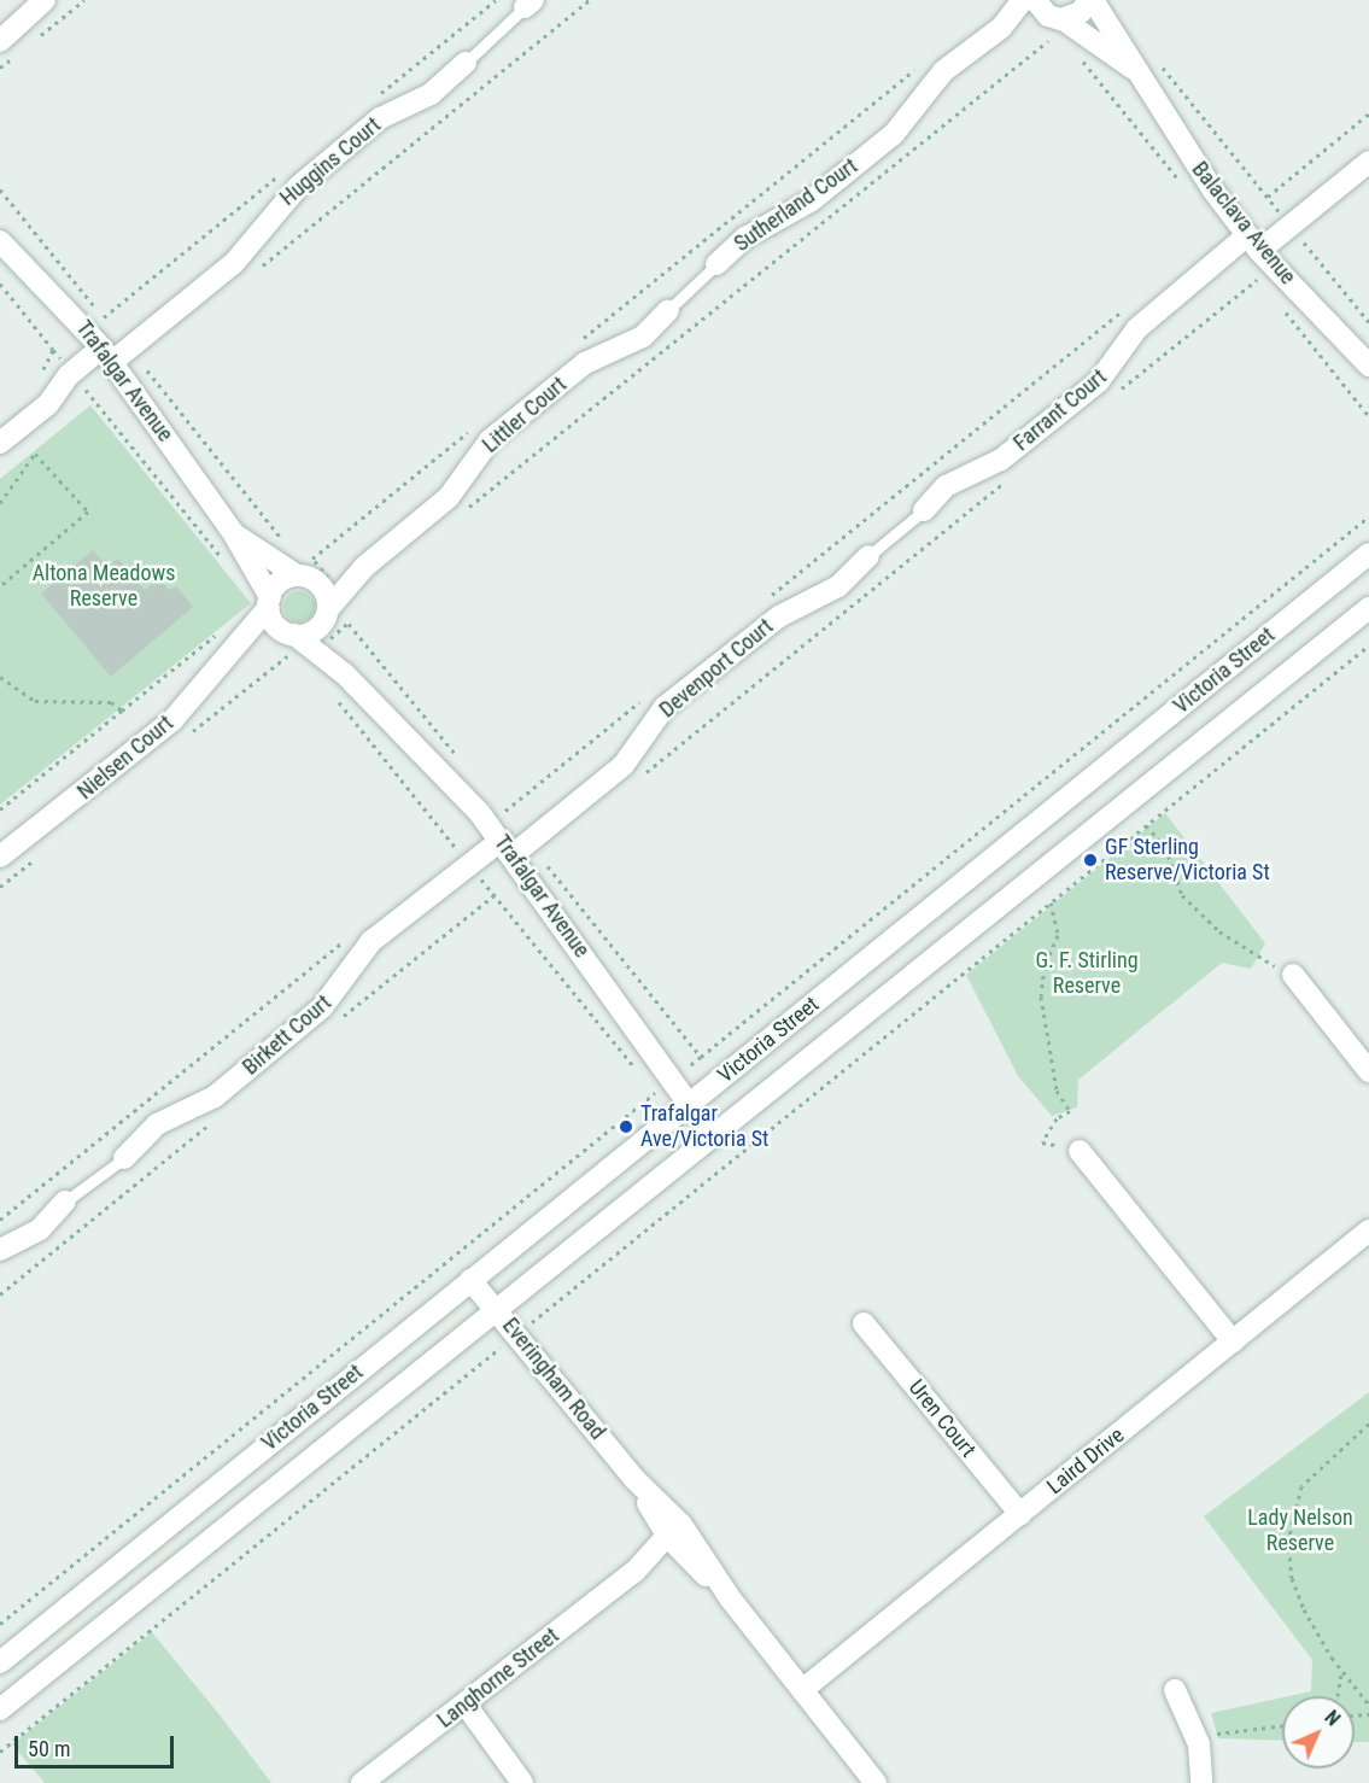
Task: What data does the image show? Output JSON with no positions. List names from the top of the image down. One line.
{"streets":{"street":["Huggins Court","Sutherland Court","Balaclava Avenue","Trafalgar Avenue","Farrant Court","Littler Court","Devenport Court","Victoria Street","Nielsen Court","Birkett Court","Everingham Road","Uren Court","Laird Drive","Langhorne Street"]},"crossings":[["Huggins Court","Trafalgar Avenue"],["Sutherland Court","Balaclava Avenue"],["Balaclava Avenue","Farrant Court"],["Trafalgar Avenue","Littler Court"],["Trafalgar Avenue","Devenport Court"],["Trafalgar Avenue","Victoria Street"],["Trafalgar Avenue","Nielsen Court"],["Trafalgar Avenue","Birkett Court"],["Littler Court","Nielsen Court"],["Devenport Court","Birkett Court"],["Victoria Street","Everingham Road"],["Everingham Road","Laird Drive"],["Everingham Road","Langhorne Street"],["Uren Court","Laird Drive"]],"parks":["Altona Meadows Reserve","G. F. Stirling Reserve","Lady Nelson Reserve"],"places":["GF Sterling Reserve/Victoria St","Trafalgar Ave/Victoria St"],"scale_bar":"50 m","north":"top right"}
